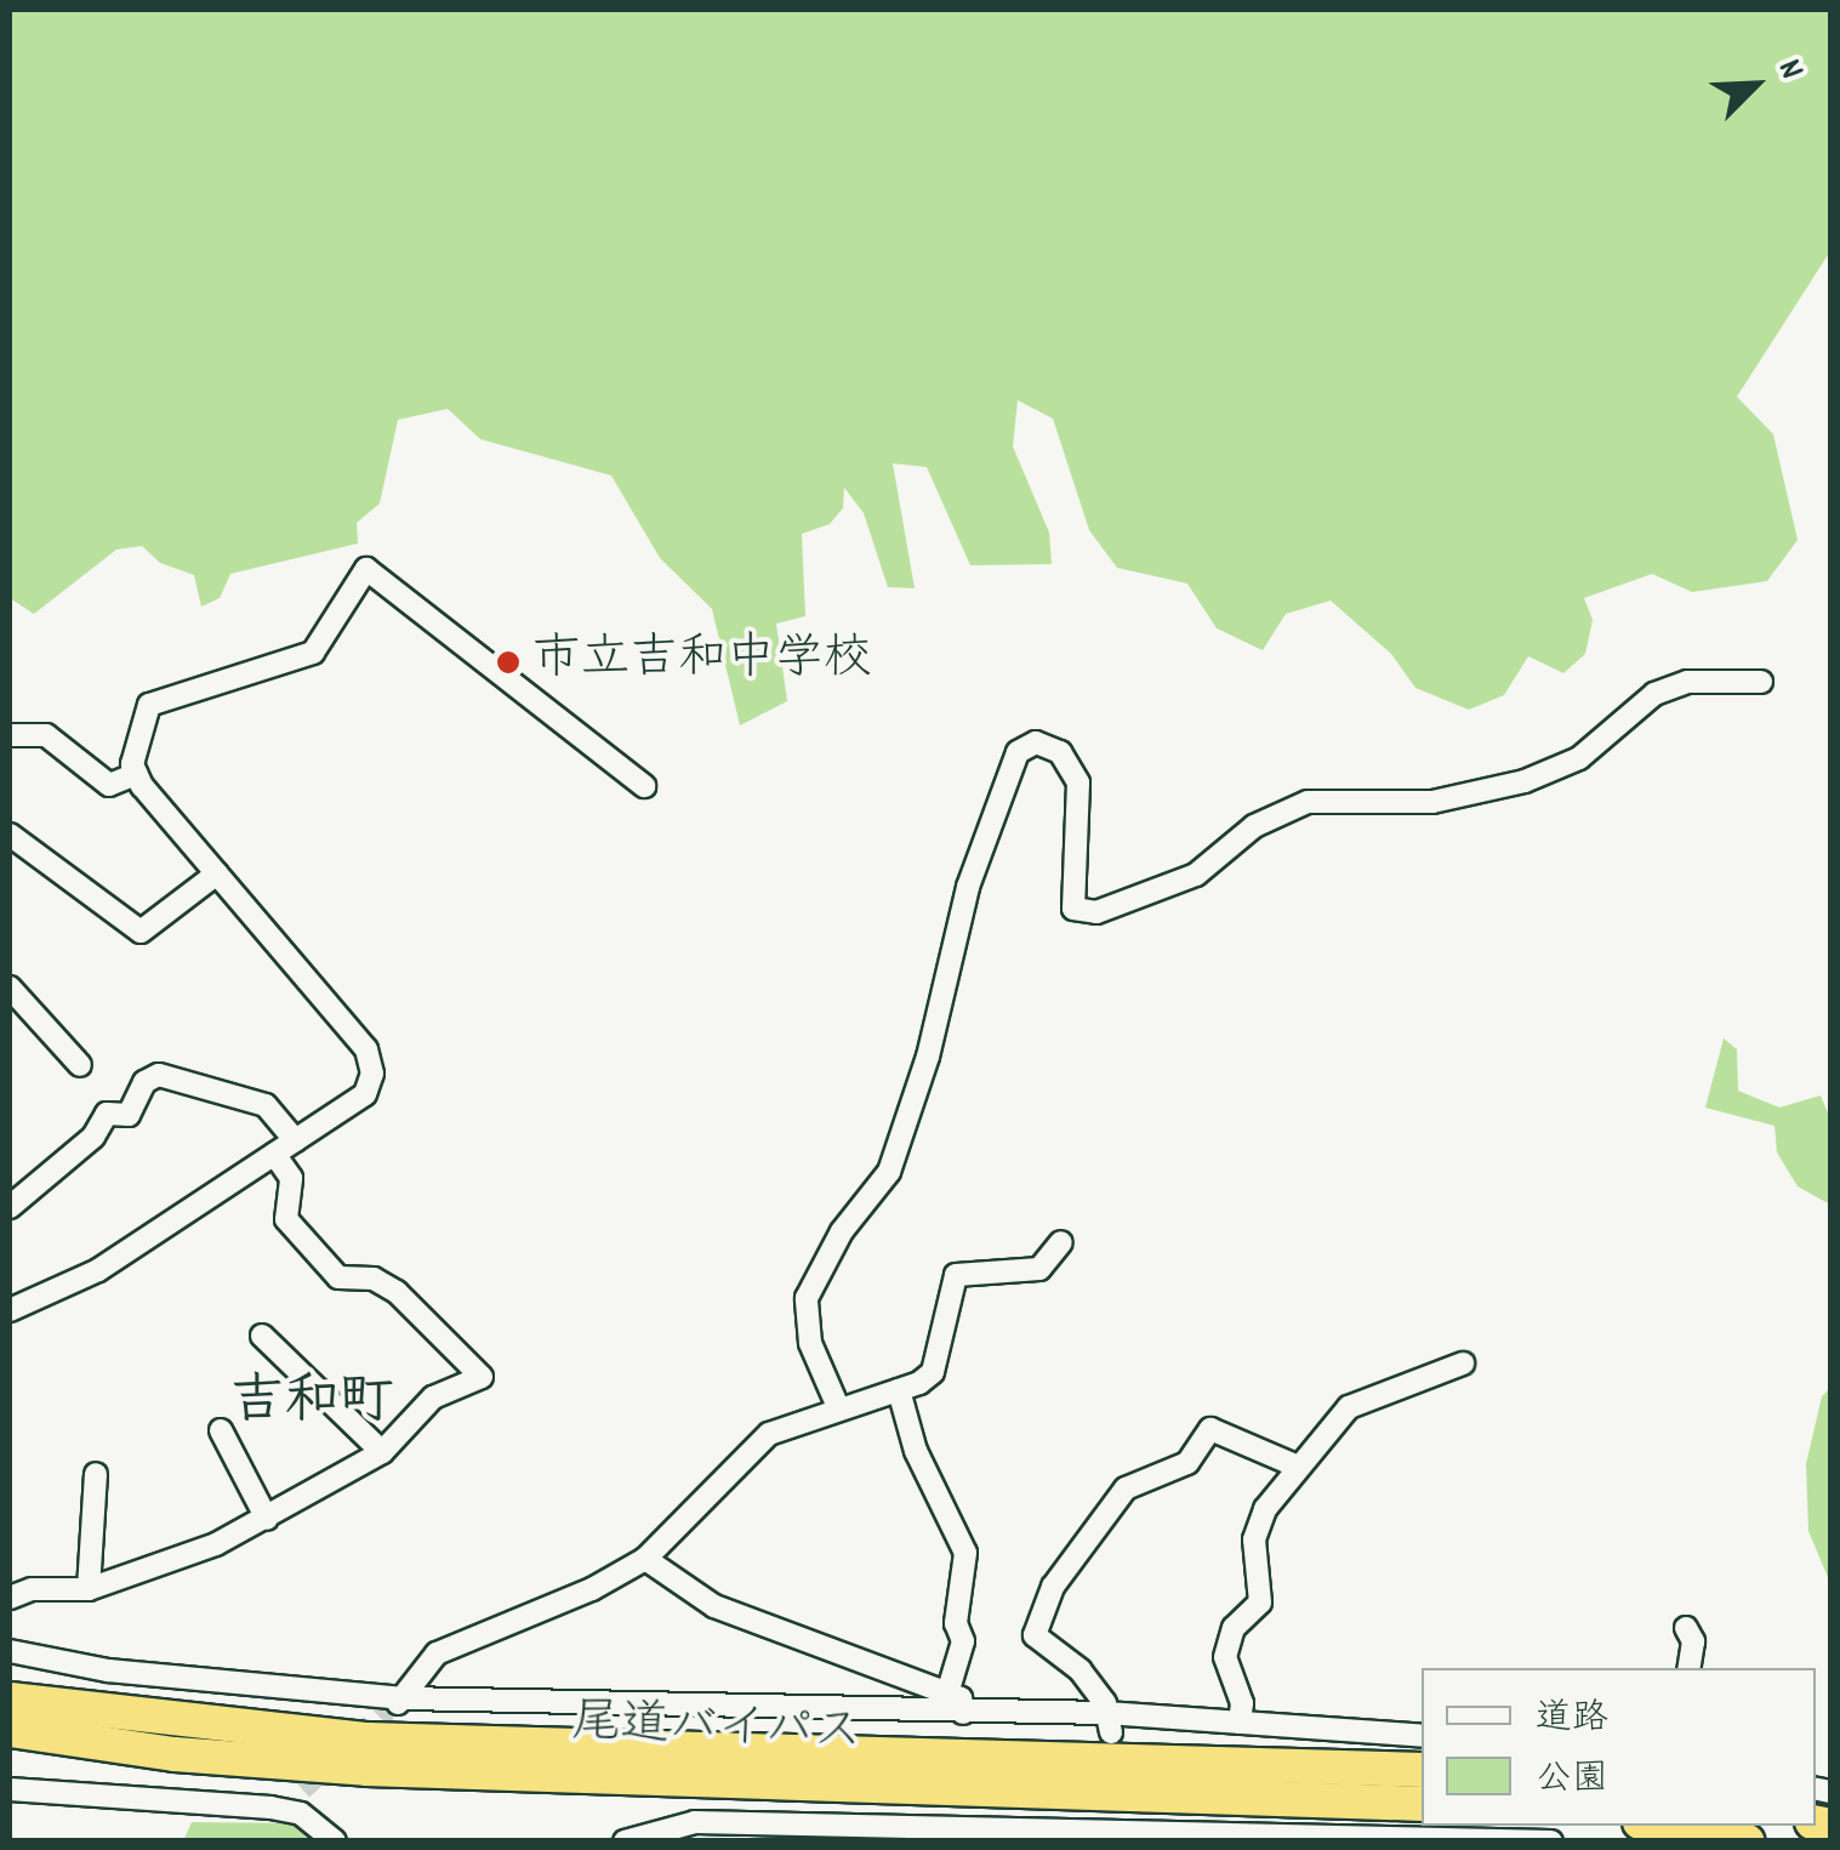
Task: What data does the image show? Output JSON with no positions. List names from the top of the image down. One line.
{"streets":{"highway":["尾道バイパス"]},"districts":["吉和町"],"places":["市立吉和中学校"],"legend":["道路","公園"],"north":"top right"}
